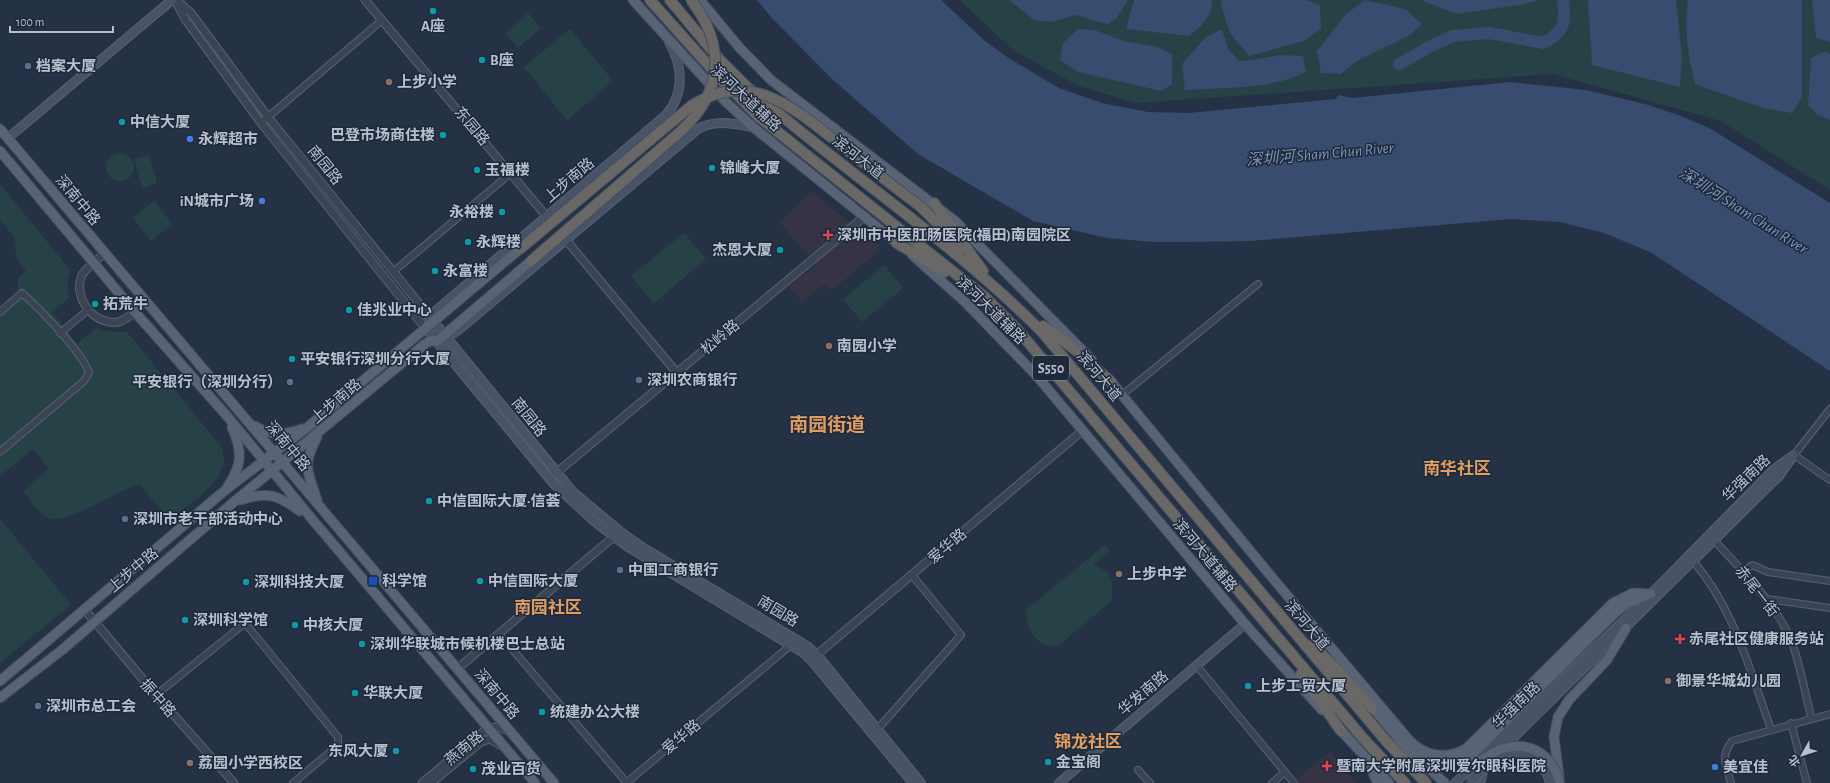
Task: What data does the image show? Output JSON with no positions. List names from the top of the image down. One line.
{"streets":{"highway":["滨河大道","S550"],"main road":["滨河大道辅路","南园路","上步南路","深南中路","华强南路","上步中路","华发南路"],"street":["东园路","松岭路","爱华路","赤尾一街","振中路","燕南路"]},"crossings":[["滨河大道辅路","上步南路"],["滨河大道辅路","松岭路"],["滨河大道辅路","华强南路"],["滨河大道辅路","爱华路"],["滨河大道辅路","华发南路"],["东园路","上步南路"],["南园路","上步南路"],["南园路","松岭路"],["南园路","爱华路"],["上步南路","深南中路"],["上步南路","上步中路"],["深南中路","上步中路"],["深南中路","燕南路"],["华强南路","赤尾一街"],["上步中路","振中路"]],"districts":["南园街道","南华社区","南园社区","锦龙社区"],"water":["深圳河 Sham Chun River"],"places":{"other":["A座","B座","档案大厦","上步小学","中信大厦","巴登市场商住楼","永辉超市","锦峰大厦","玉福楼","iN城市广场","永裕楼","永辉楼","杰恩大厦","永富楼","拓荒牛","佳兆业中心","南园小学","平安银行深圳分行大厦","深圳农商银行","平安银行（深圳分行）","中信国际大厦·信荟","深圳市老干部活动中心","中国工商银行","上步中学","中信国际大厦","深圳科技大厦","深圳科学馆","中核大厦","深圳华联城市候机楼巴士总站","御景华城幼儿园","上步工贸大厦","华联大厦","深圳市总工会","统建办公大楼","东风大厦","金宝阁","荔园小学西校区","美宜佳","茂业百货"],"health":["深圳市中医肛肠医院(福田)南园院区","赤尾社区健康服务站","暨南大学附属深圳爱尔眼科医院"],"transit":["科学馆"]},"scale_bar":"100 m","north":"bottom left"}
